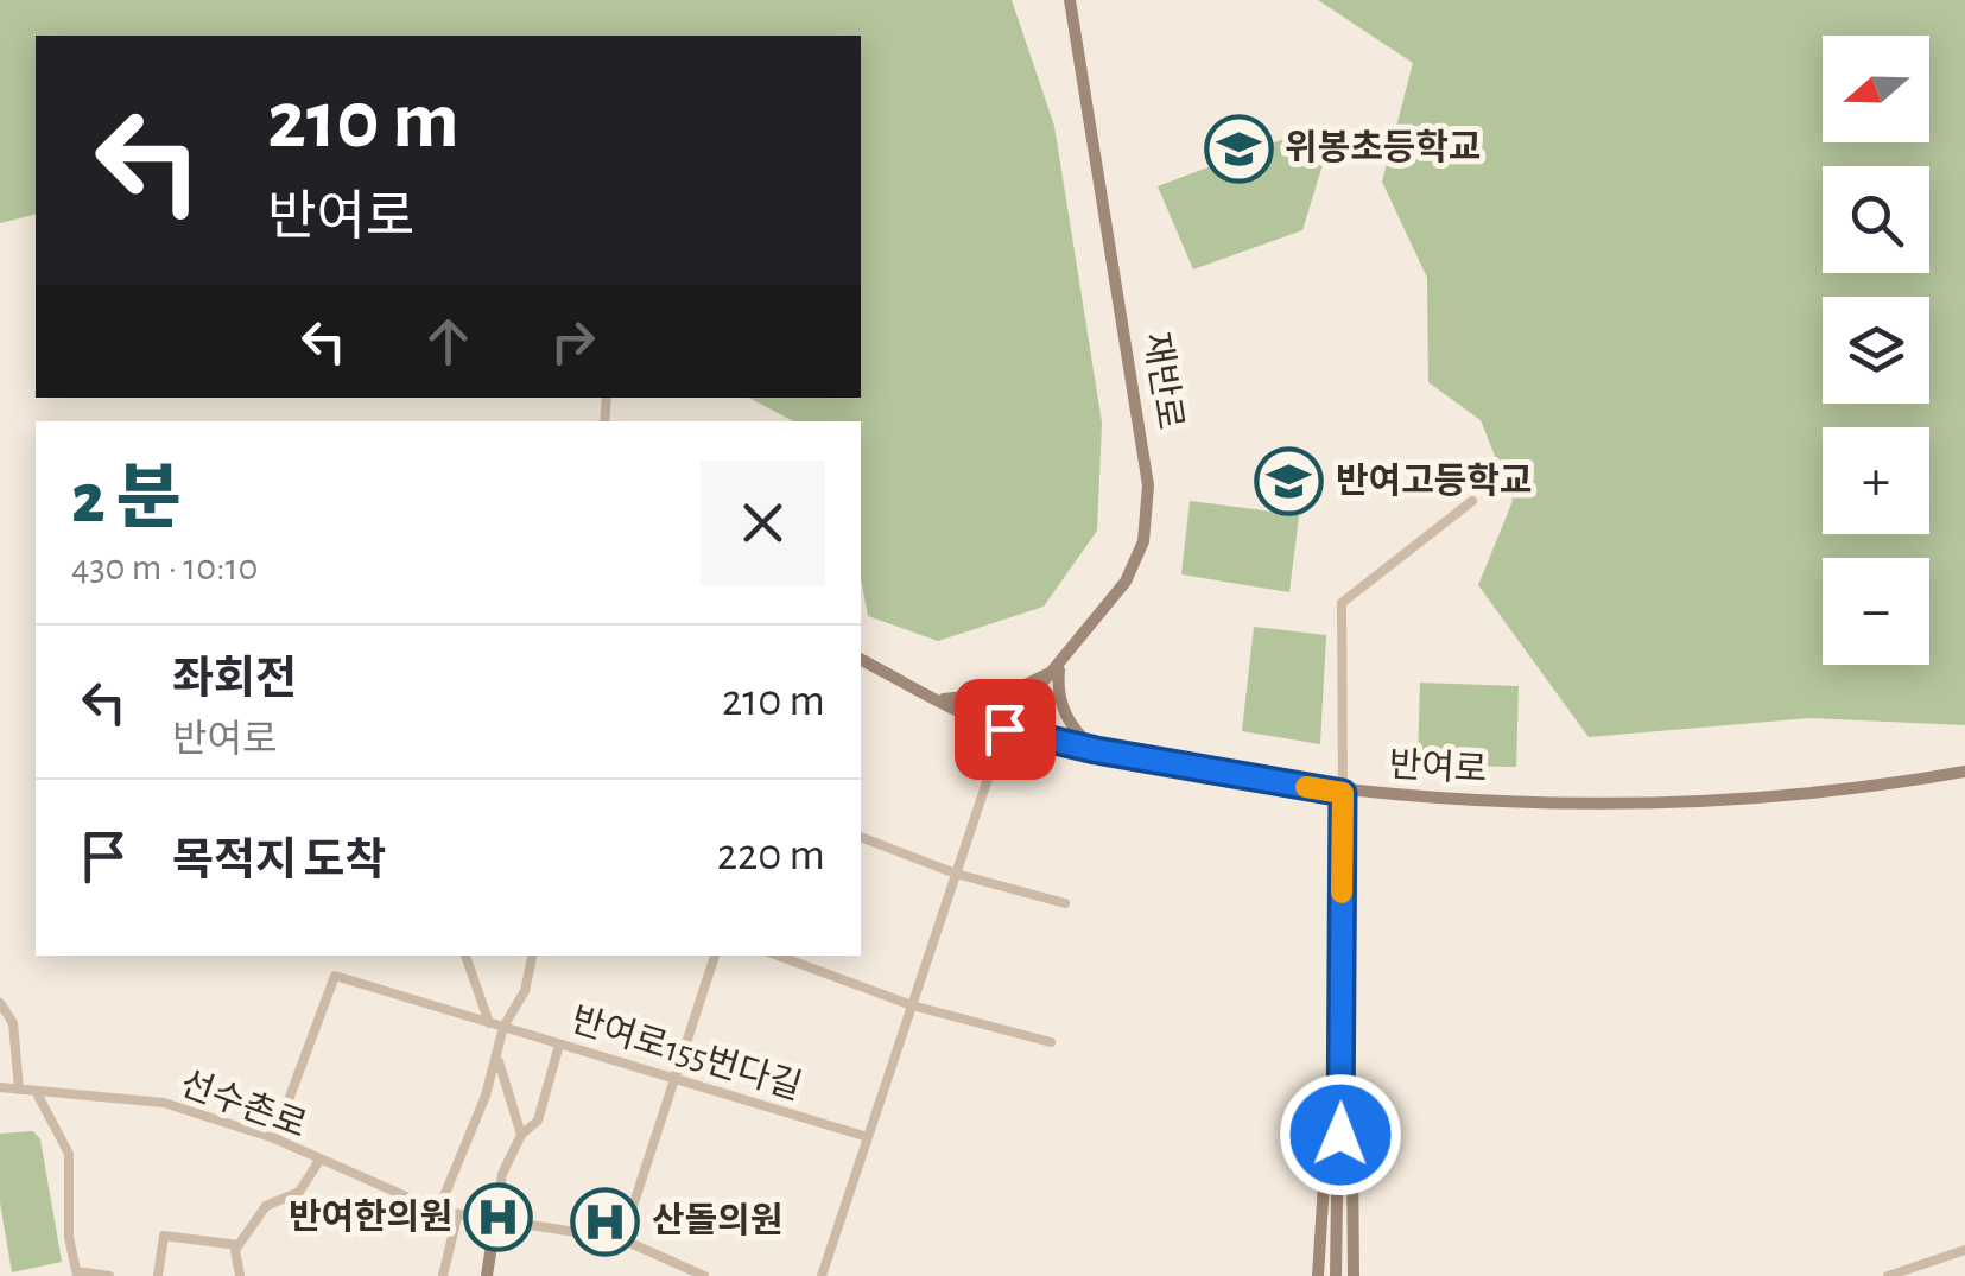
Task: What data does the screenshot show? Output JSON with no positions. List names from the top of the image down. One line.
{"streets":{"main road":["재반로","반여로"],"street":["반여로155번다길","선수촌로"]},"crossings":[["재반로","반여로"],["반여로155번다길","선수촌로"]],"places":{"school or university":["위봉초등학교","반여고등학교"],"hospital":["반여한의원","산돌의원"]},"north":"left","page":{"map_buttons":["+","−"],"turn":["210 m","반여로"],"heading":["2 분","430 m · 10:10"],"list":[{"name":"좌회전","note":"반여로","value":"210 m"},{"name":"목적지 도착","value":"220 m"}]}}
